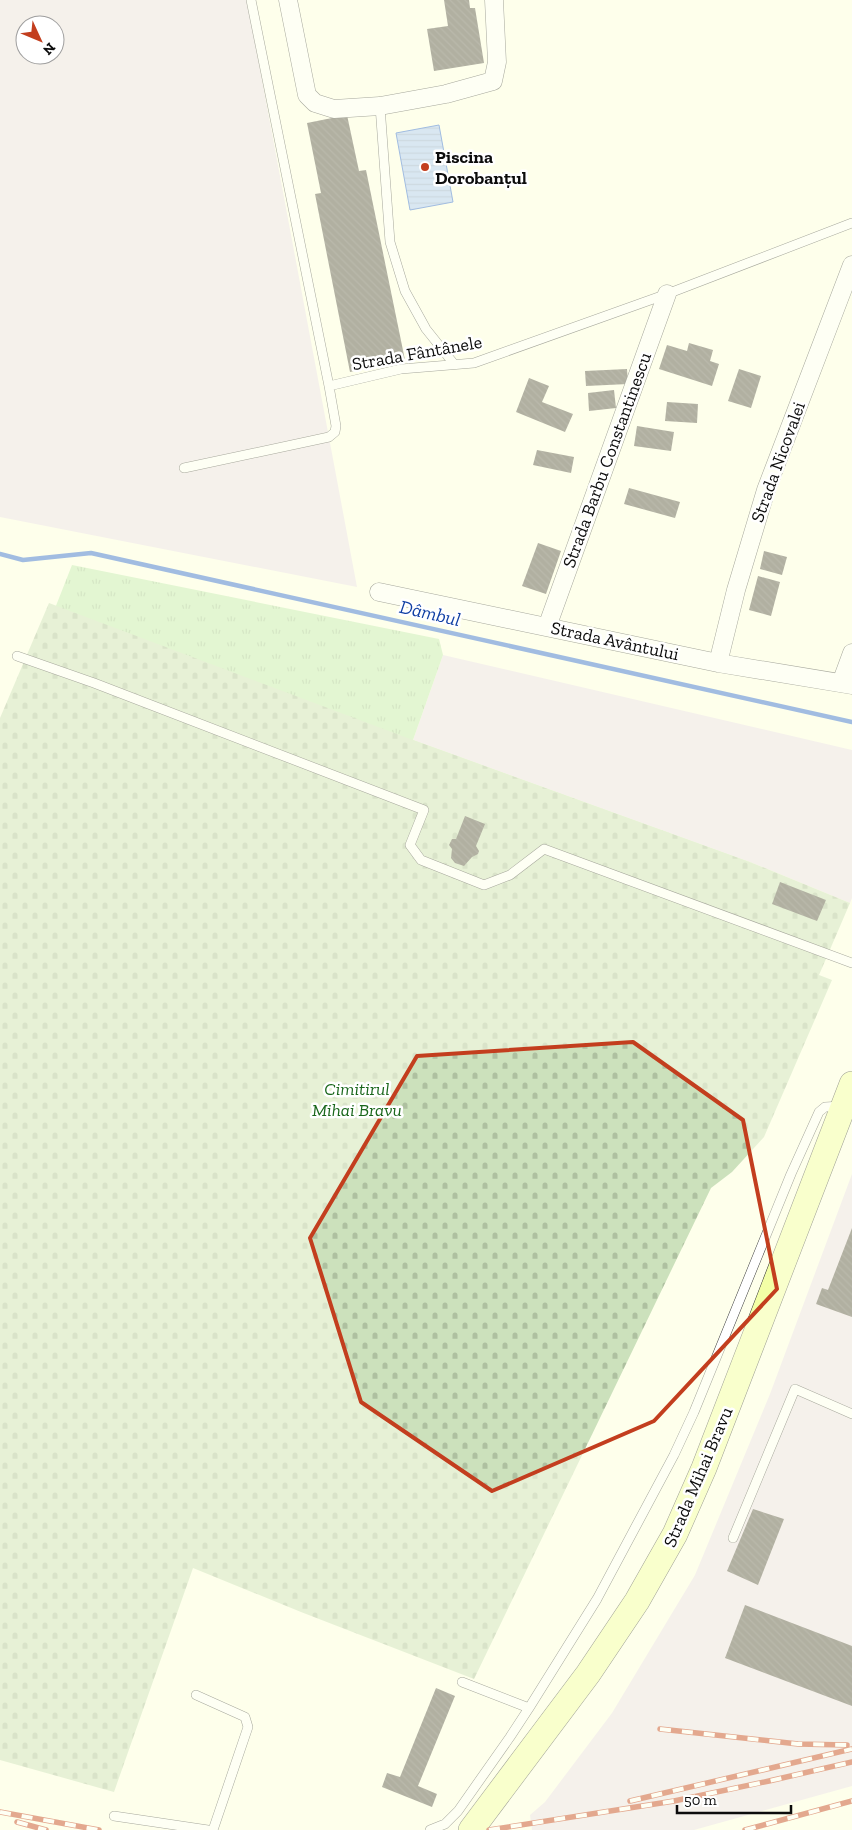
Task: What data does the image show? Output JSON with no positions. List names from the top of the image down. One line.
{"streets":{"main road":["Strada Mihai Bravu"],"street":["Strada Barbu Constantinescu","Strada Nicovalei","Strada Avântului"],"lane":["Strada Fântânele"]},"crossings":[["Strada Fântânele","Strada Barbu Constantinescu"],["Strada Barbu Constantinescu","Strada Avântului"],["Strada Nicovalei","Strada Avântului"]],"water":["Dâmbul"],"parks":["Cimitirul Mihai Bravu"],"places":["Piscina Dorobanțul"],"scale_bar":"50 m","north":"bottom right"}
